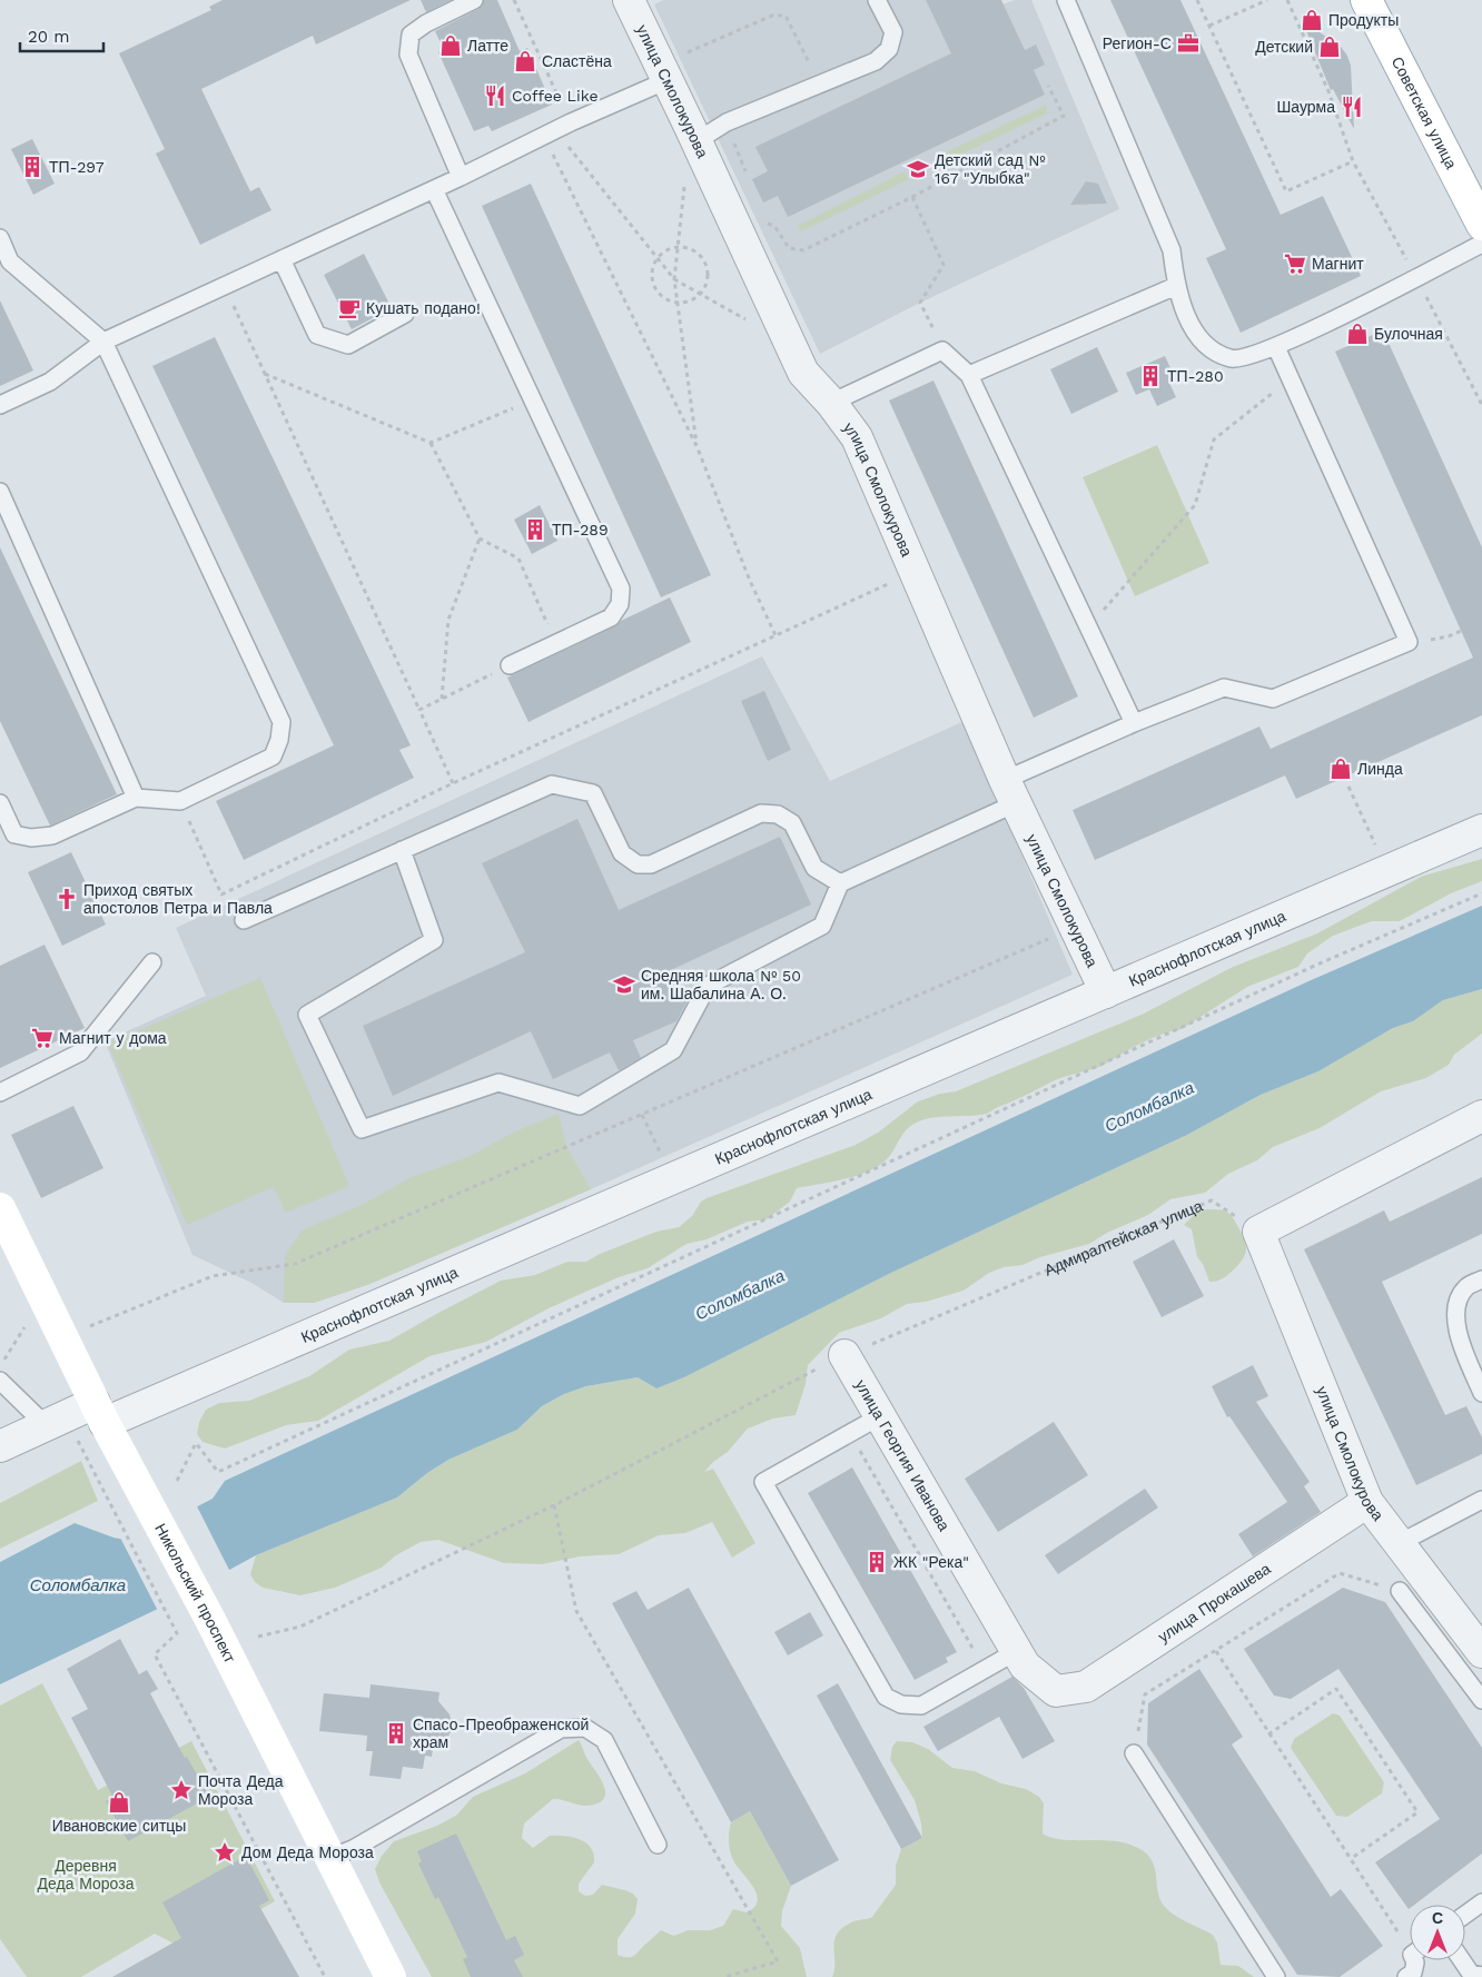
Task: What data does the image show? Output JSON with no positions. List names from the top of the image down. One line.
{"streets":{"main road":["Советская улица","Никольский проспект"],"street":["улица Смолокурова","Краснофлотская улица","улица Георгия Иванова","улица Прокашева"],"path":["Адмиралтейская улица"]},"crossings":[["улица Смолокурова","Краснофлотская улица"],["улица Смолокурова","Адмиралтейская улица"],["улица Смолокурова","улица Прокашева"],["Краснофлотская улица","Никольский проспект"],["Адмиралтейская улица","улица Георгия Иванова"],["улица Георгия Иванова","улица Прокашева"]],"water":["Соломбалка"],"parks":["Деревня Деда Мороза"],"places":{"shop":["Продукты","Латте","Детский","Сластёна","Булочная","Линда","Ивановские ситцы"],"office":["Регион-С"],"restaurant":["Coffee Like","Шаурма"],"building":["ТП-297","ТП-280","ТП-289","ЖК \"Река\"","Спасо-Преображенской храм"],"school or university":["Детский сад № 167 \"Улыбка\"","Средняя школа № 50 им. Шабалина А. О."],"supermarket":["Магнит","Магнит у дома"],"cafe":["Кушать подано!"],"church":["Приход святых апостолов Петра и Павла"],"place":["Почта Деда Мороза","Дом Деда Мороза"]},"scale_bar":"20 m","north":"top"}
